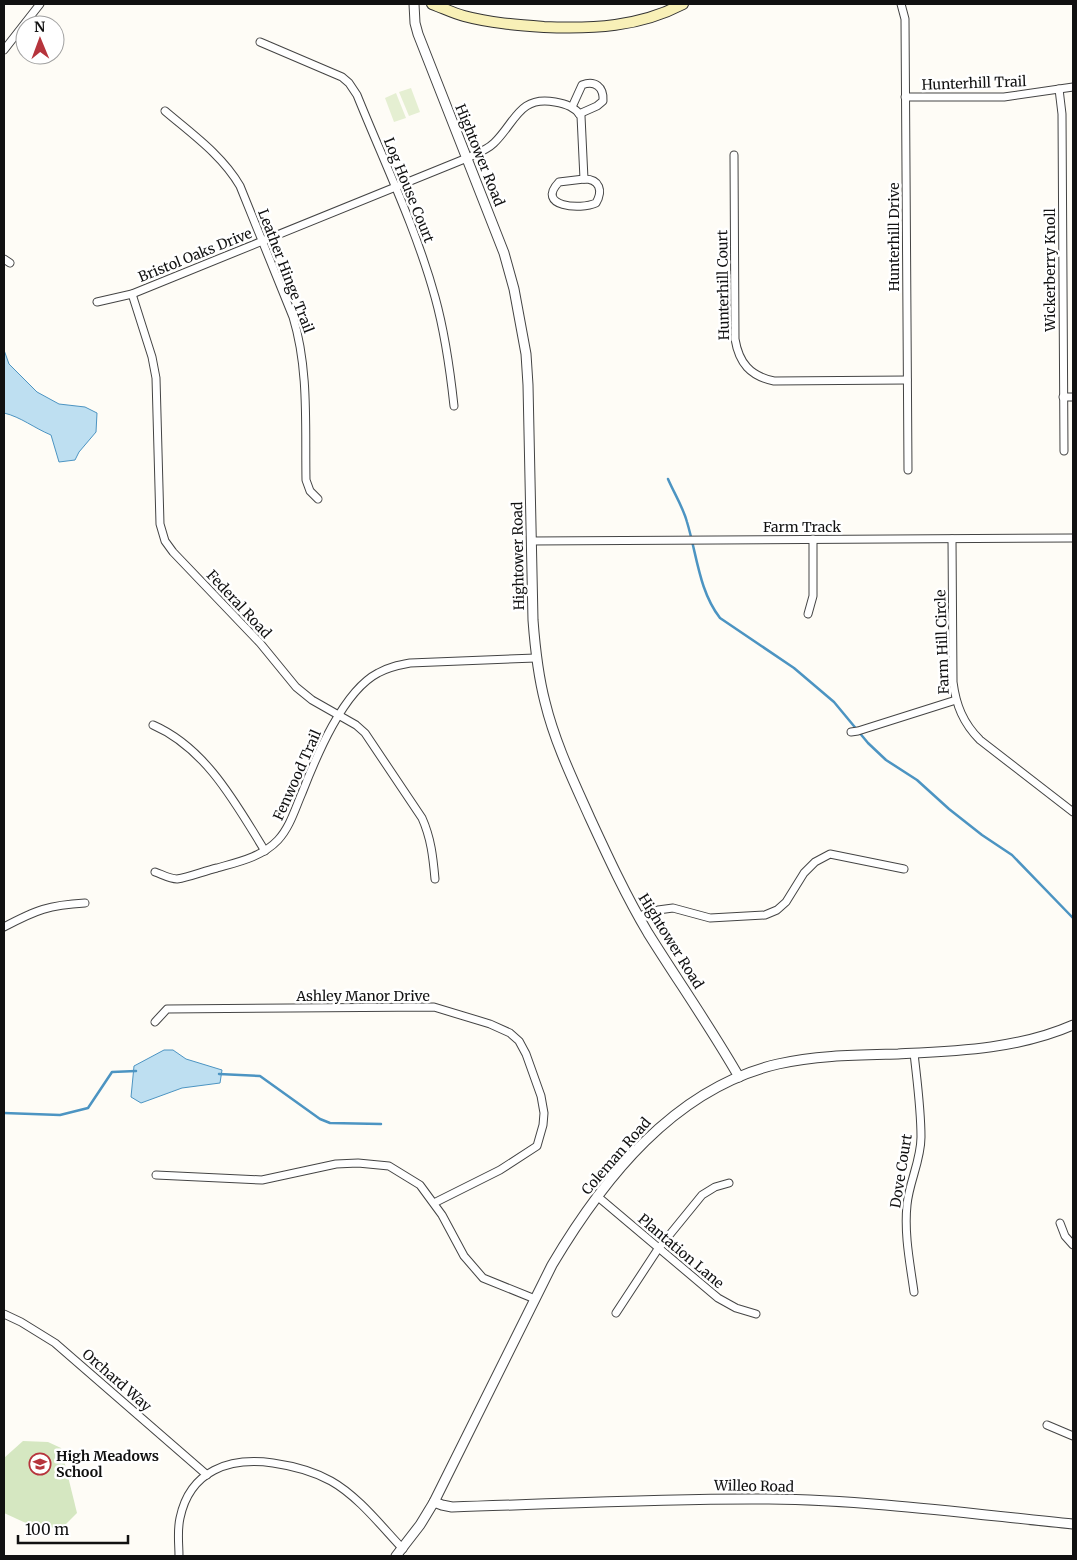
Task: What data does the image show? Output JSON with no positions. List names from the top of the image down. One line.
{"streets":{"street":["Hunterhill Trail","Hightower Road","Log House Court","Hunterhill Drive","Bristol Oaks Drive","Wickerberry Knoll","Leather Hinge Trail","Hunterhill Court","Farm Track","Federal Road","Farm Hill Circle","Fenwood Trail","Ashley Manor Drive","Coleman Road","Dove Court","Plantation Lane","Orchard Way","Willeo Road"]},"crossings":[["Hunterhill Trail","Hunterhill Drive"],["Hunterhill Trail","Wickerberry Knoll"],["Hightower Road","Bristol Oaks Drive"],["Hightower Road","Farm Track"],["Hightower Road","Fenwood Trail"],["Hightower Road","Coleman Road"],["Log House Court","Bristol Oaks Drive"],["Hunterhill Drive","Hunterhill Court"],["Bristol Oaks Drive","Leather Hinge Trail"],["Bristol Oaks Drive","Federal Road"],["Farm Track","Farm Hill Circle"],["Federal Road","Fenwood Trail"],["Coleman Road","Dove Court"],["Coleman Road","Plantation Lane"],["Coleman Road","Willeo Road"]],"places":{"school or university":["High Meadows School"]},"scale_bar":"100 m","north":"top"}
